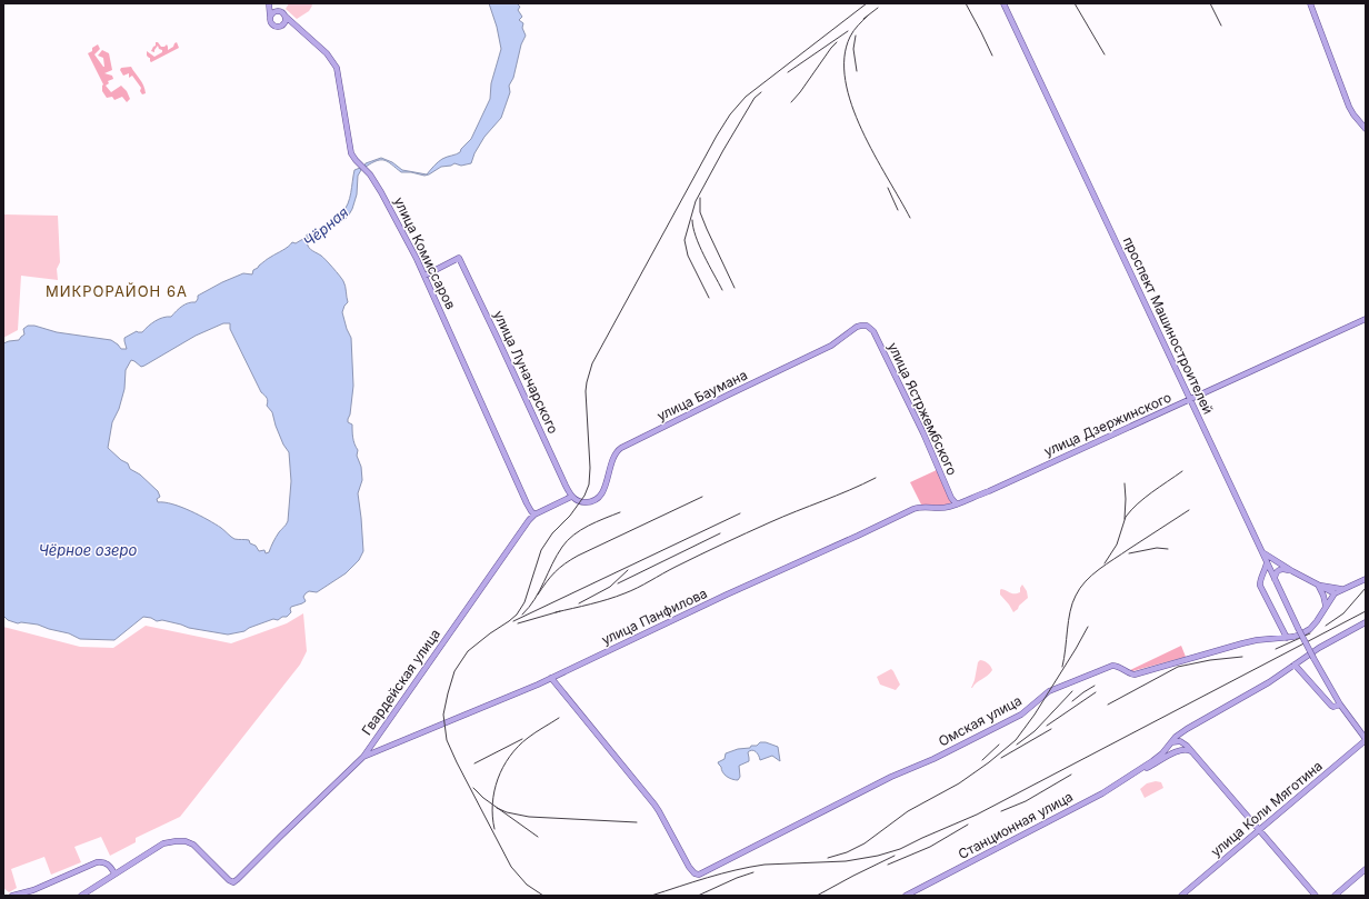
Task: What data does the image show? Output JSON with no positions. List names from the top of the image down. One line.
{"streets":{"main road":["улица Комиссаров","проспект Машиностроителей","улица Луначарского","улица Баумана","улица Ястржембского","улица Дзержинского","улица Панфилова","Гвардейская улица","Омская улица","улица Коли Мяготина","Станционная улица"]},"crossings":[["улица Комиссаров","улица Луначарского"],["улица Комиссаров","Гвардейская улица"],["проспект Машиностроителей","улица Дзержинского"],["проспект Машиностроителей","улица Коли Мяготина"],["улица Луначарского","улица Баумана"],["улица Луначарского","Гвардейская улица"],["улица Баумана","улица Ястржембского"],["улица Баумана","Гвардейская улица"],["улица Ястржембского","улица Дзержинского"],["улица Ястржембского","улица Панфилова"],["улица Дзержинского","улица Панфилова"],["улица Панфилова","Гвардейская улица"],["улица Панфилова","Омская улица"]],"districts":["МИКРОРАЙОН 6А"],"water":["Чёрная","Чёрное озеро"]}
